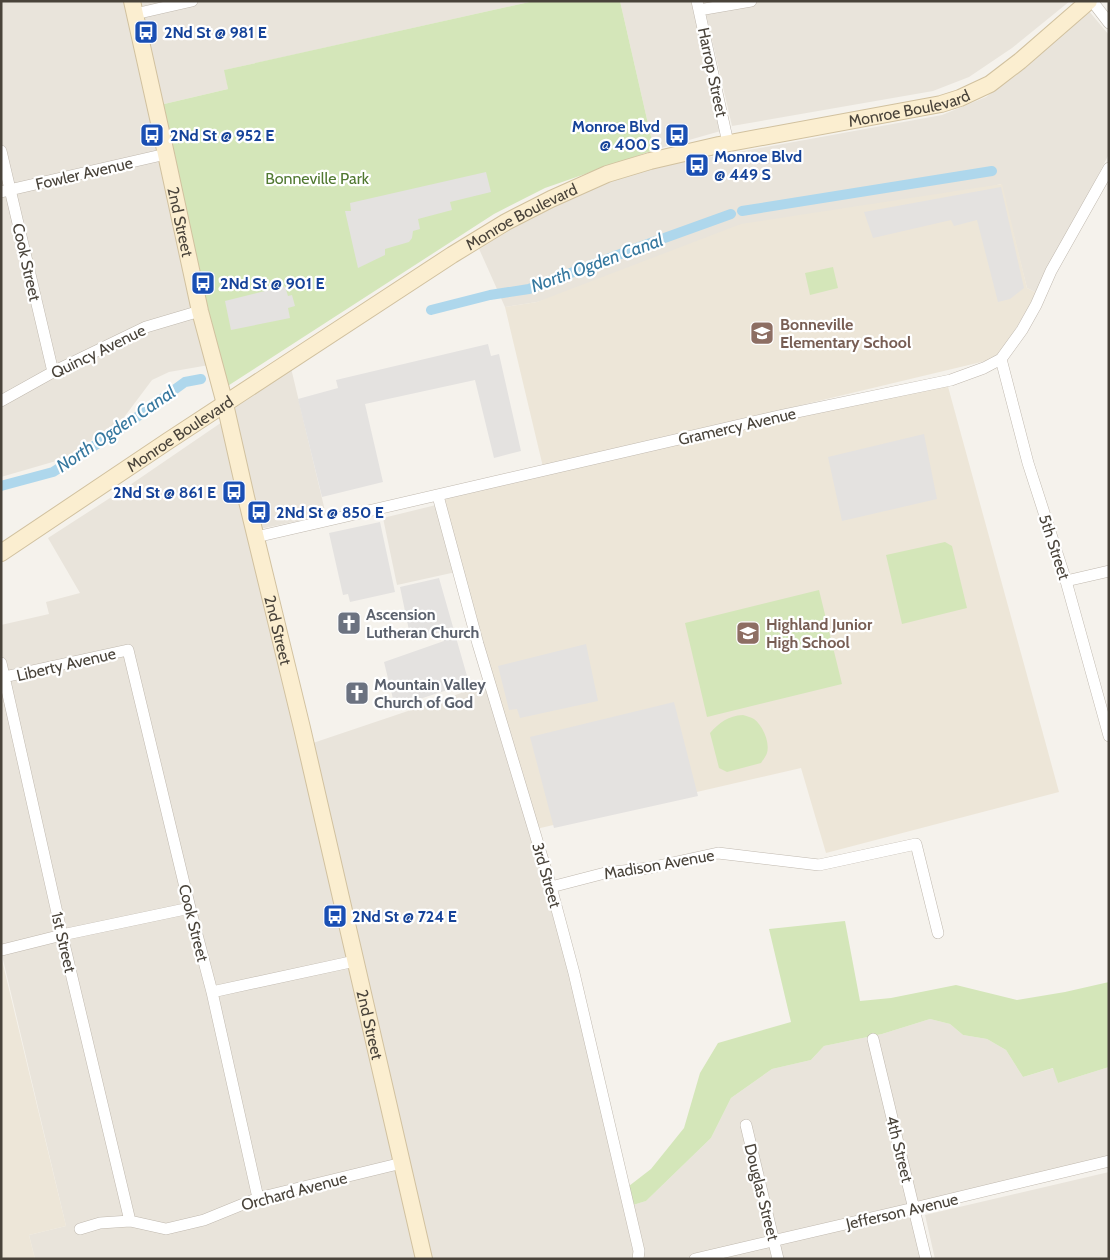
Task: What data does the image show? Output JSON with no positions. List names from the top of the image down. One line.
{"streets":{"main road":["Monroe Boulevard","2nd Street"],"street":["Harrop Street","Fowler Avenue","Cook Street","Quincy Avenue","Gramercy Avenue","5th Street","Liberty Avenue","Madison Avenue","3rd Street","1st Street","4th Street","Orchard Avenue","Douglas Street","Jefferson Avenue"]},"crossings":[["Harrop Street","Monroe Boulevard"],["Monroe Boulevard","2nd Street"],["Fowler Avenue","2nd Street"],["Fowler Avenue","Cook Street"],["2nd Street","Quincy Avenue"],["2nd Street","Gramercy Avenue"],["2nd Street","Orchard Avenue"],["Cook Street","Quincy Avenue"],["Cook Street","Liberty Avenue"],["Cook Street","Orchard Avenue"],["Gramercy Avenue","5th Street"],["Gramercy Avenue","3rd Street"],["Liberty Avenue","1st Street"],["Madison Avenue","3rd Street"],["1st Street","Orchard Avenue"],["4th Street","Jefferson Avenue"],["Douglas Street","Jefferson Avenue"]],"water":["North Ogden Canal"],"parks":["Bonneville Park"],"places":{"bus stop":["2Nd St @ 981 E","2Nd St @ 952 E","Monroe Blvd @ 400 S","Monroe Blvd @ 449 S","2Nd St @ 901 E","2Nd St @ 861 E","2Nd St @ 850 E","2Nd St @ 724 E"],"school or university":["Bonneville Elementary School","Highland Junior High School"],"church":["Ascension Lutheran Church","Mountain Valley Church of God"]}}
